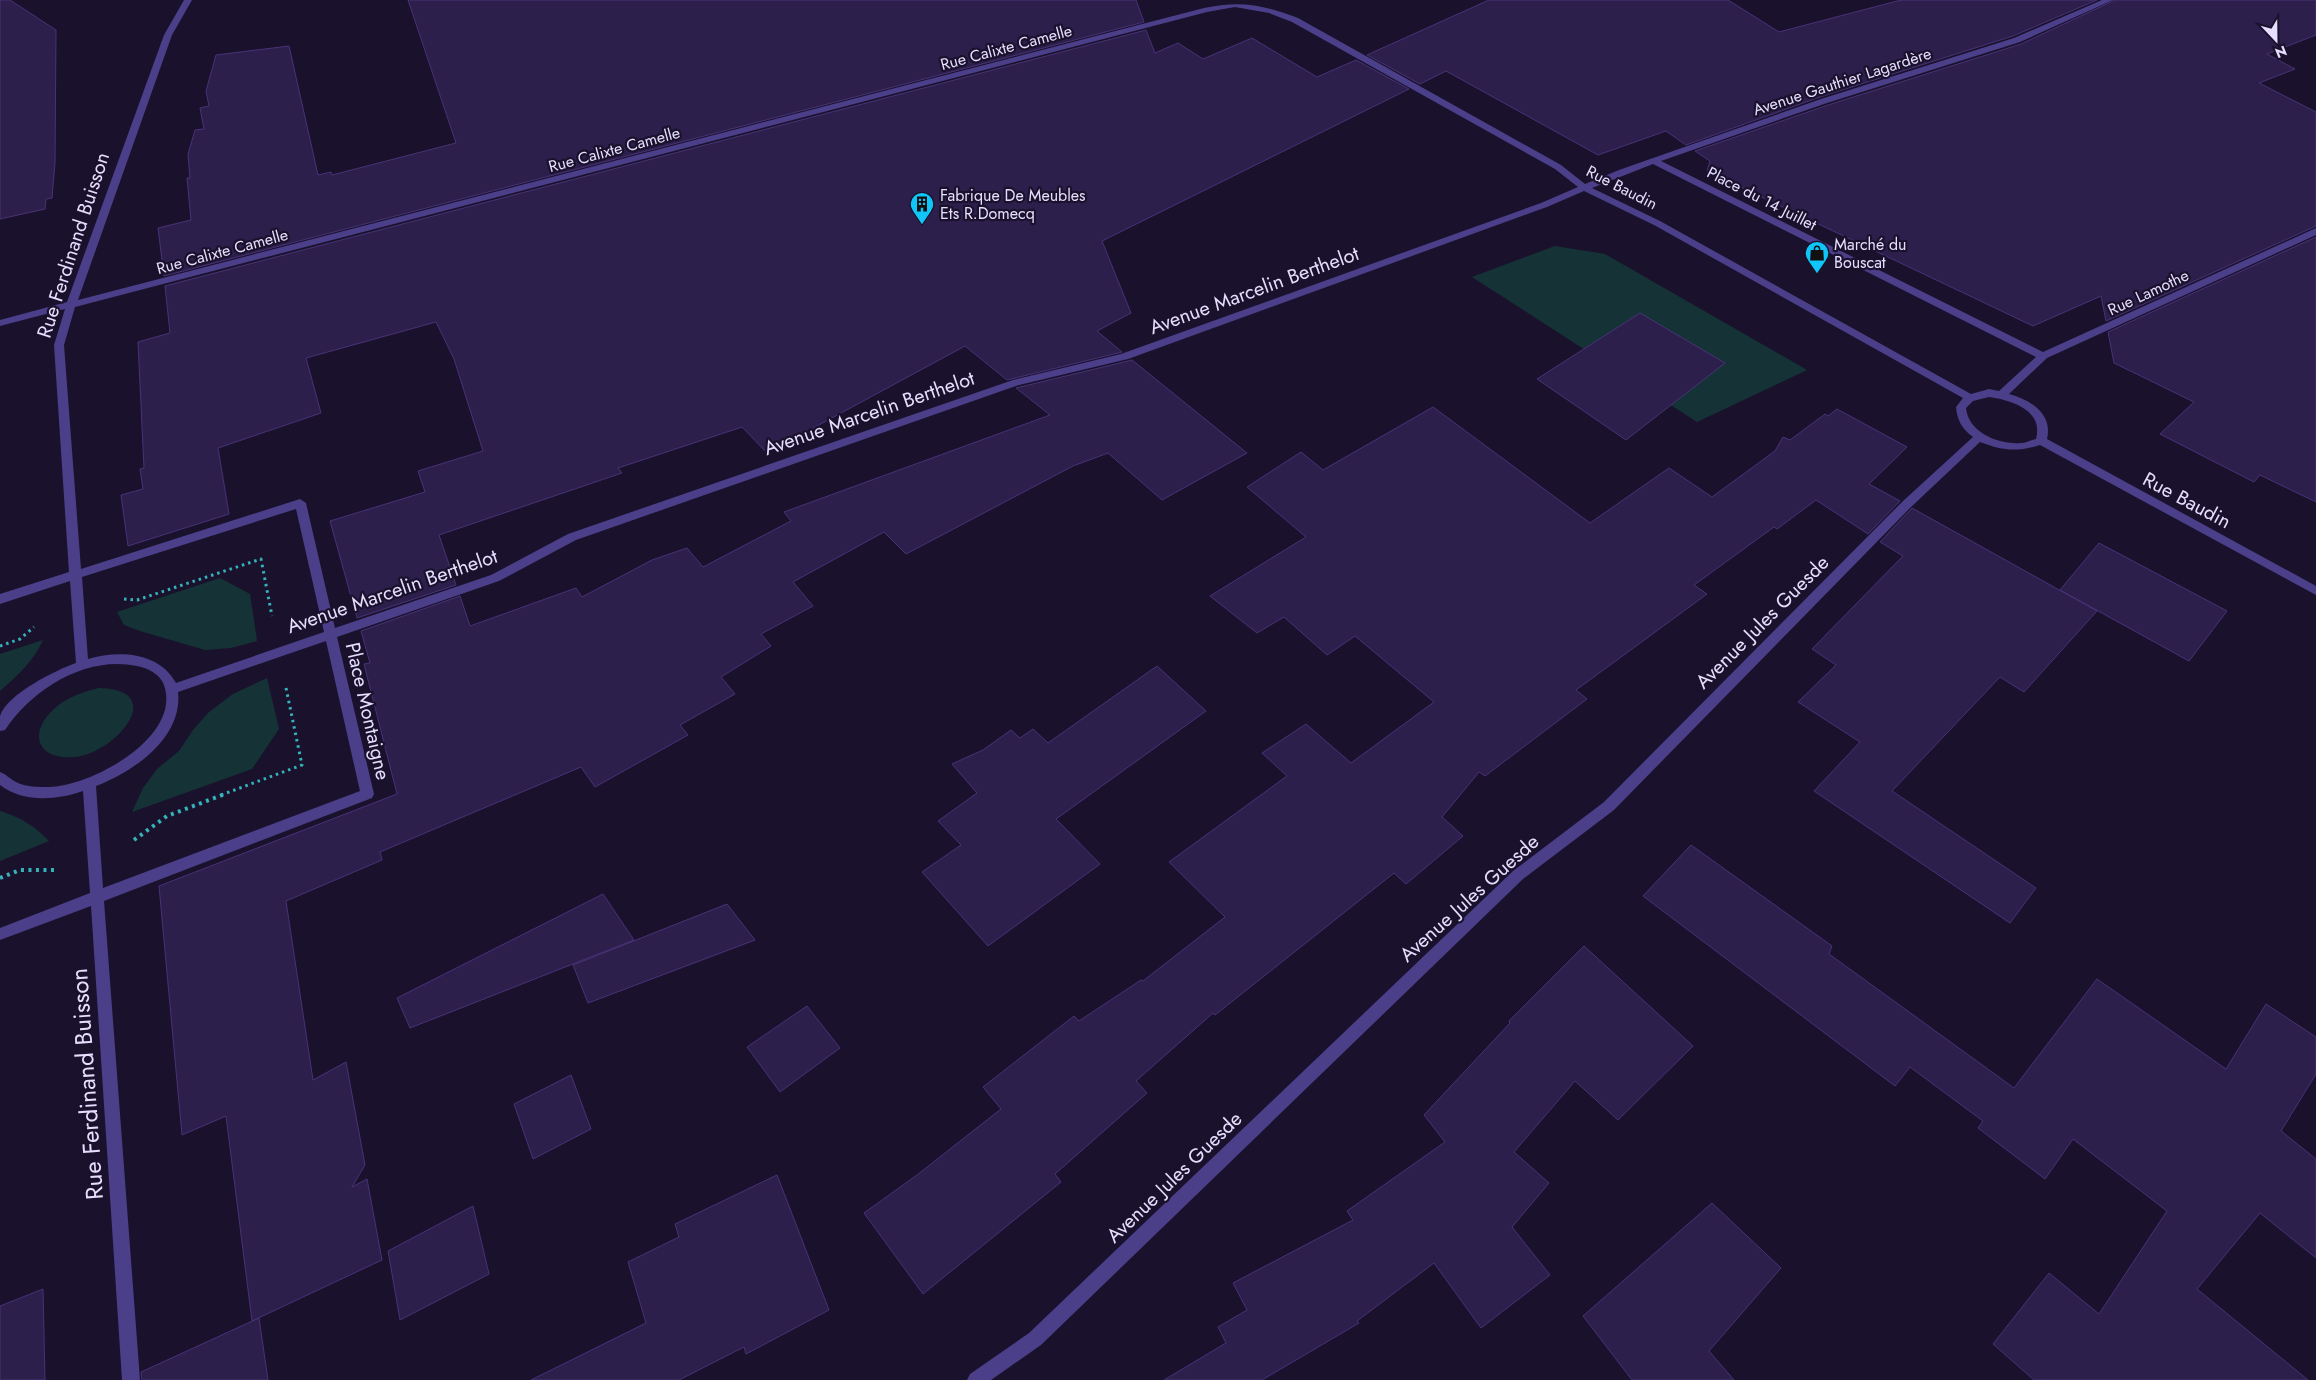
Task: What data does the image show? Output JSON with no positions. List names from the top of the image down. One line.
{"streets":{"street":["Rue Calixte Camelle","Avenue Gauthier Lagardère","Rue Baudin","Place du 14 Juillet","Rue Ferdinand Buisson","Avenue Marcelin Berthelot","Rue Lamothe","Avenue Jules Guesde","Place Montaigne"]},"crossings":[["Rue Calixte Camelle","Rue Baudin"],["Rue Calixte Camelle","Rue Ferdinand Buisson"],["Avenue Gauthier Lagardère","Rue Baudin"],["Avenue Gauthier Lagardère","Place du 14 Juillet"],["Avenue Gauthier Lagardère","Avenue Marcelin Berthelot"],["Rue Baudin","Avenue Marcelin Berthelot"],["Rue Baudin","Rue Lamothe"],["Rue Baudin","Avenue Jules Guesde"],["Place du 14 Juillet","Rue Lamothe"],["Rue Ferdinand Buisson","Place Montaigne"],["Avenue Marcelin Berthelot","Place Montaigne"],["Rue Lamothe","Avenue Jules Guesde"]],"places":{"building":["Fabrique De Meubles Ets R.Domecq"],"shop":["Marché du Bouscat"]},"north":"bottom"}
